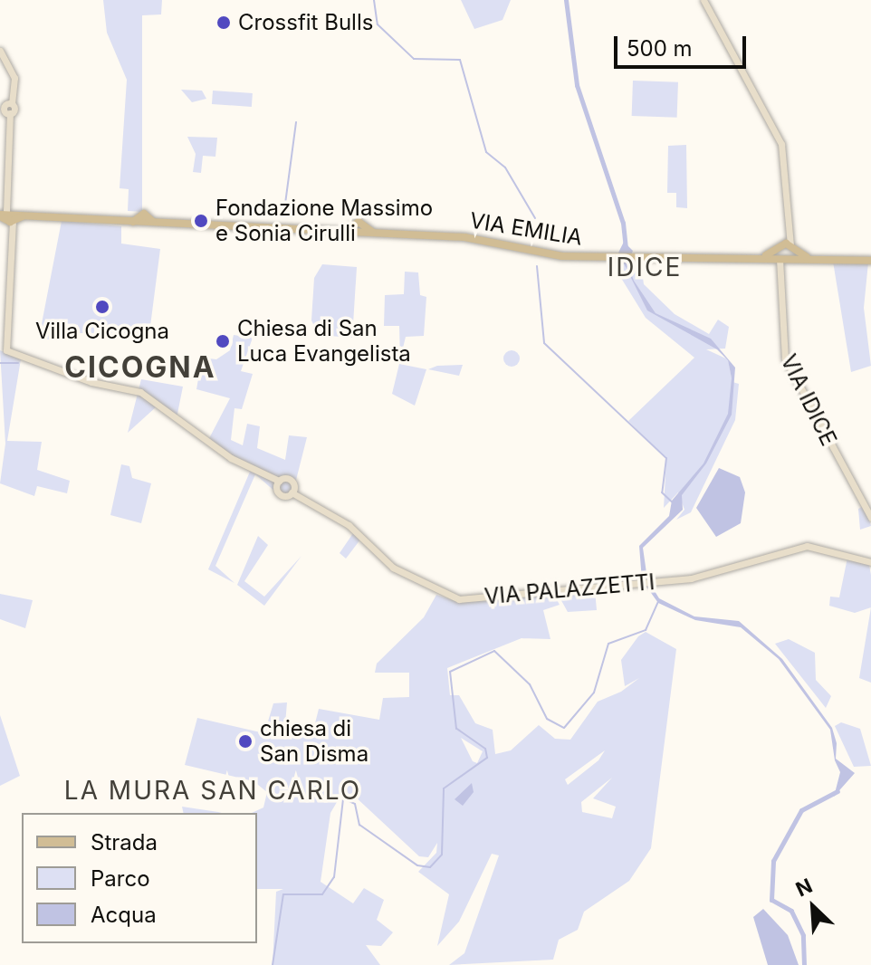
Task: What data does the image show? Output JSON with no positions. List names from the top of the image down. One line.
{"streets":{"main road":["VIA EMILIA","VIA IDICE","VIA PALAZZETTI"]},"crossings":[["VIA EMILIA","VIA IDICE"],["VIA EMILIA","VIA PALAZZETTI"]],"districts":["IDICE","CICOGNA","LA MURA SAN CARLO"],"places":["Crossfit Bulls","Fondazione Massimo e Sonia Cirulli","Villa Cicogna","Chiesa di San Luca Evangelista","chiesa di San Disma"],"legend":["Strada","Parco","Acqua"],"scale_bar":"500 m","north":"top left"}
